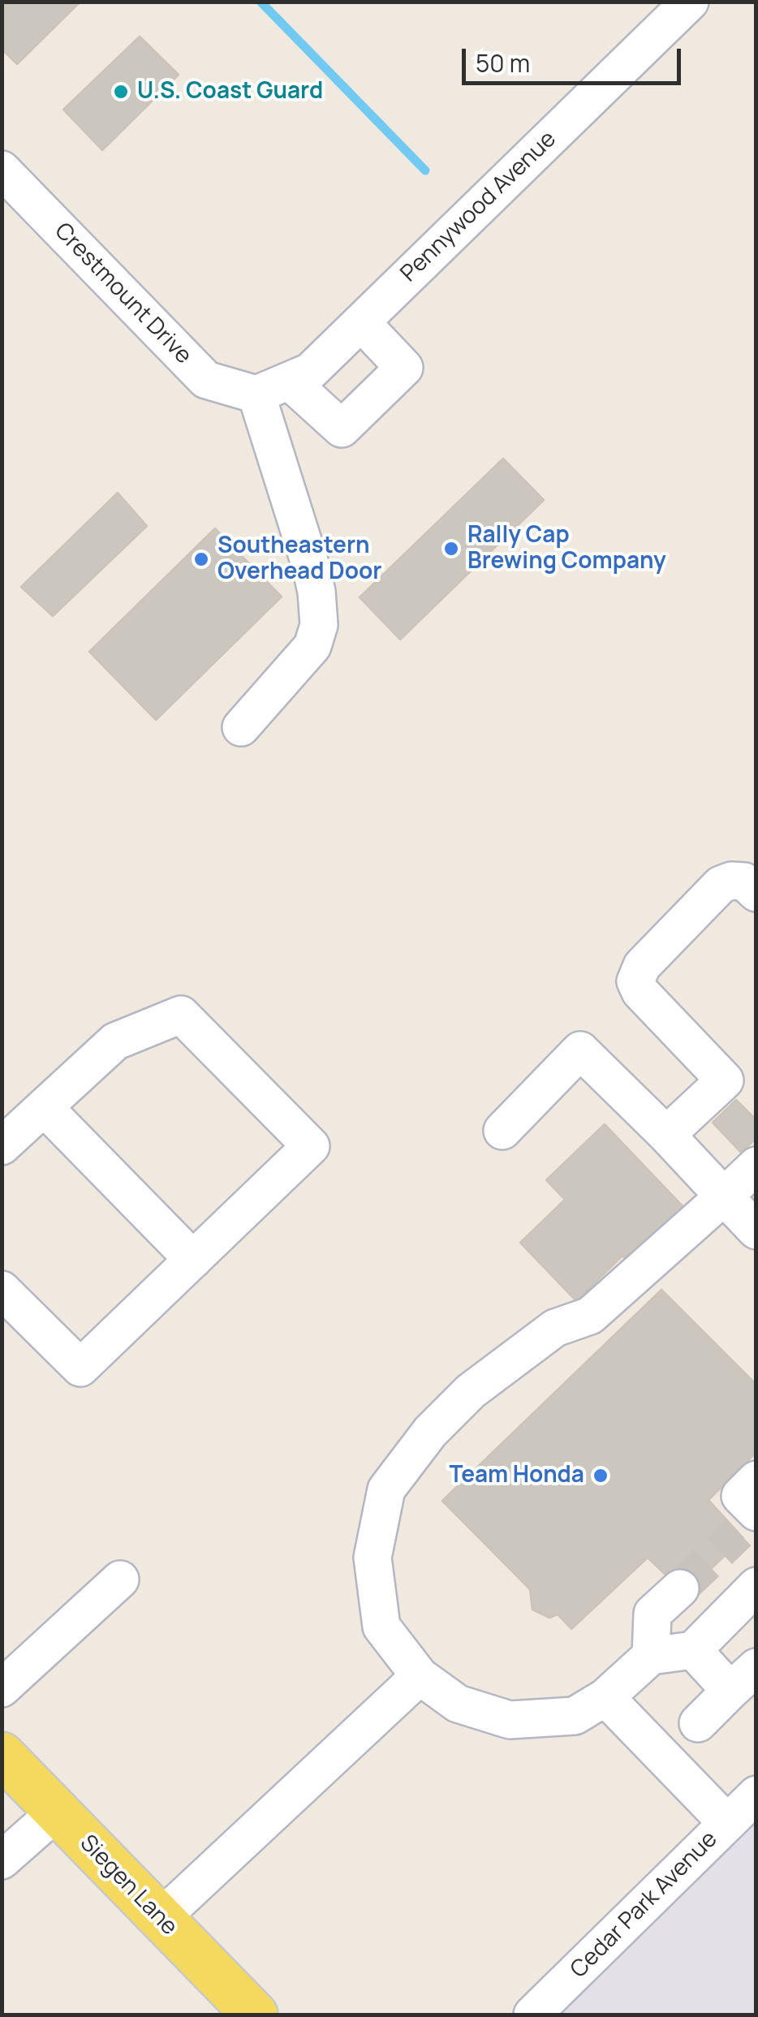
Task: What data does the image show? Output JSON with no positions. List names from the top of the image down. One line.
{"streets":{"main road":["Siegen Lane"],"street":["Pennywood Avenue","Crestmount Drive","Cedar Park Avenue"]},"crossings":[["Pennywood Avenue","Crestmount Drive"]],"places":["U.S. Coast Guard","Rally Cap Brewing Company","Southeastern Overhead Door","Team Honda"],"scale_bar":"50 m"}
